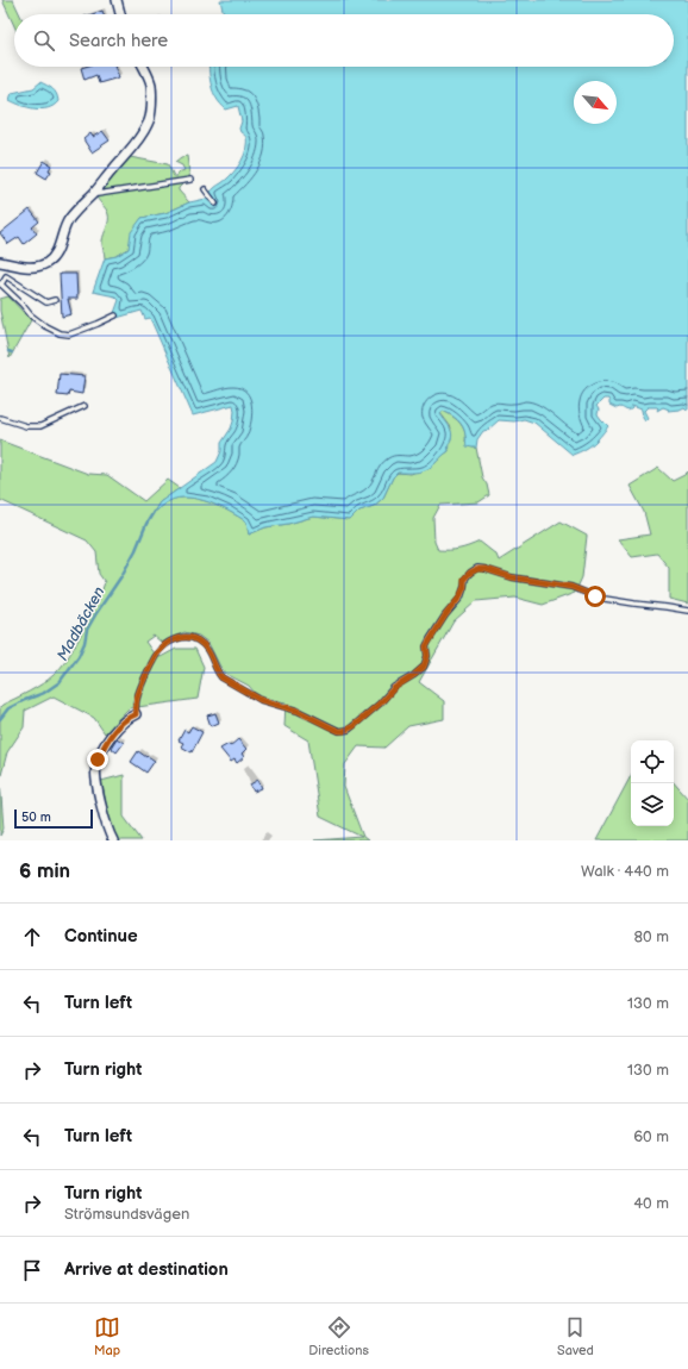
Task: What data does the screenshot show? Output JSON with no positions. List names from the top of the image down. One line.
{"water":["Madbäcken"],"scale_bar":"50 m","north":"bottom right","page":{"search":"Search here","scale":"50 m","heading":["6 min","Walk · 440 m"],"list":[["Continue","80 m"],["Turn left","130 m"],["Turn right","130 m"],["Turn left","60 m"],["Turn right","Strömsundsvägen","40 m"],"Arrive at destination"],"nav":["Map","Directions","Saved"]}}
